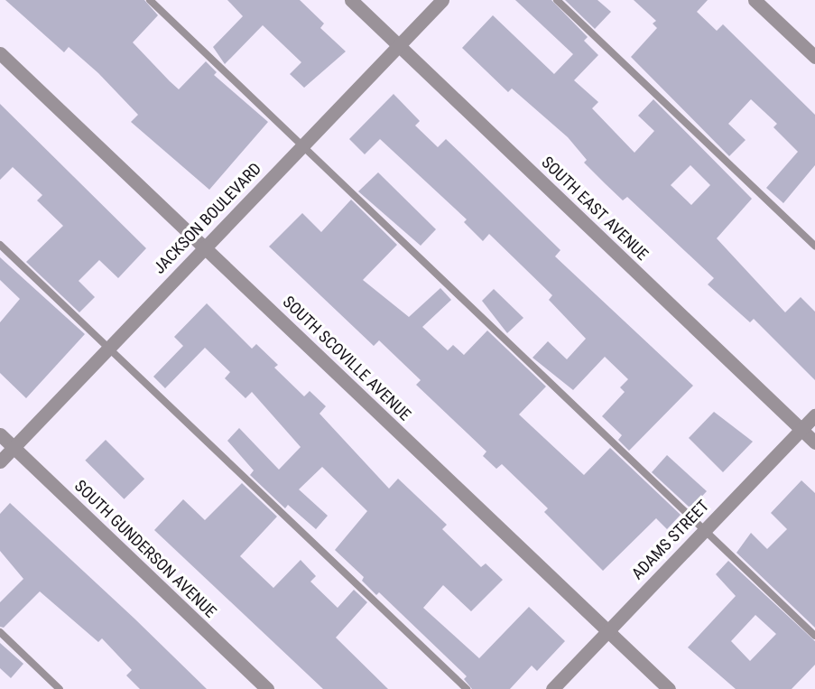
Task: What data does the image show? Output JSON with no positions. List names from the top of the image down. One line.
{"streets":{"street":["SOUTH EAST AVENUE","JACKSON BOULEVARD","SOUTH SCOVILLE AVENUE","ADAMS STREET","SOUTH GUNDERSON AVENUE"]},"crossings":[["SOUTH EAST AVENUE","JACKSON BOULEVARD"],["SOUTH EAST AVENUE","ADAMS STREET"],["JACKSON BOULEVARD","SOUTH SCOVILLE AVENUE"],["JACKSON BOULEVARD","SOUTH GUNDERSON AVENUE"],["SOUTH SCOVILLE AVENUE","ADAMS STREET"]]}
